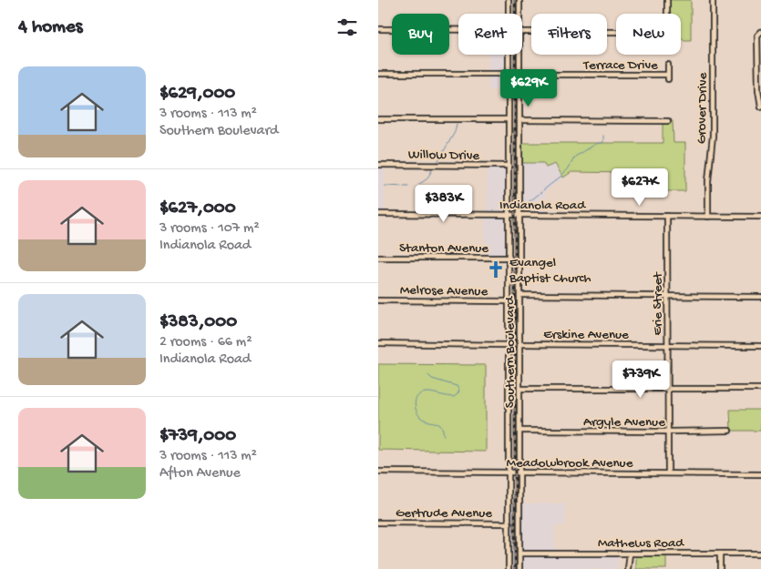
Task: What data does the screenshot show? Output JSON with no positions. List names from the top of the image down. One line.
{"streets":{"street":["Terrace Drive","Grover Drive","Willow Drive","Indianola Road","Stanton Avenue","Melrose Avenue","Erie Street","Erskine Avenue","Southern Boulevard","Argyle Avenue","Meadowbrook Avenue","Gertrude Avenue","Mathews Road"]},"crossings":[["Terrace Drive","Southern Boulevard"],["Grover Drive","Indianola Road"],["Willow Drive","Southern Boulevard"],["Indianola Road","Erie Street"],["Indianola Road","Southern Boulevard"],["Stanton Avenue","Southern Boulevard"],["Melrose Avenue","Southern Boulevard"],["Erie Street","Erskine Avenue"],["Erie Street","Argyle Avenue"],["Erie Street","Meadowbrook Avenue"],["Erskine Avenue","Southern Boulevard"],["Southern Boulevard","Argyle Avenue"],["Southern Boulevard","Meadowbrook Avenue"],["Southern Boulevard","Gertrude Avenue"],["Southern Boulevard","Mathews Road"]],"places":{"church":["Evangel Baptist Church"]},"page":{"heading":"4 homes","chip":["Buy","Rent","Filters","New"],"list":[{"name":"$629,000","note":"3 rooms · 113 m² · Southern Boulevard"},{"name":"$627,000","note":"3 rooms · 107 m² · Indianola Road"},{"name":"$383,000","note":"2 rooms · 66 m² · Indianola Road"},{"name":"$739,000","note":"3 rooms · 113 m² · Afton Avenue"}],"price":["$629K","$627K","$383K","$739K"]}}
